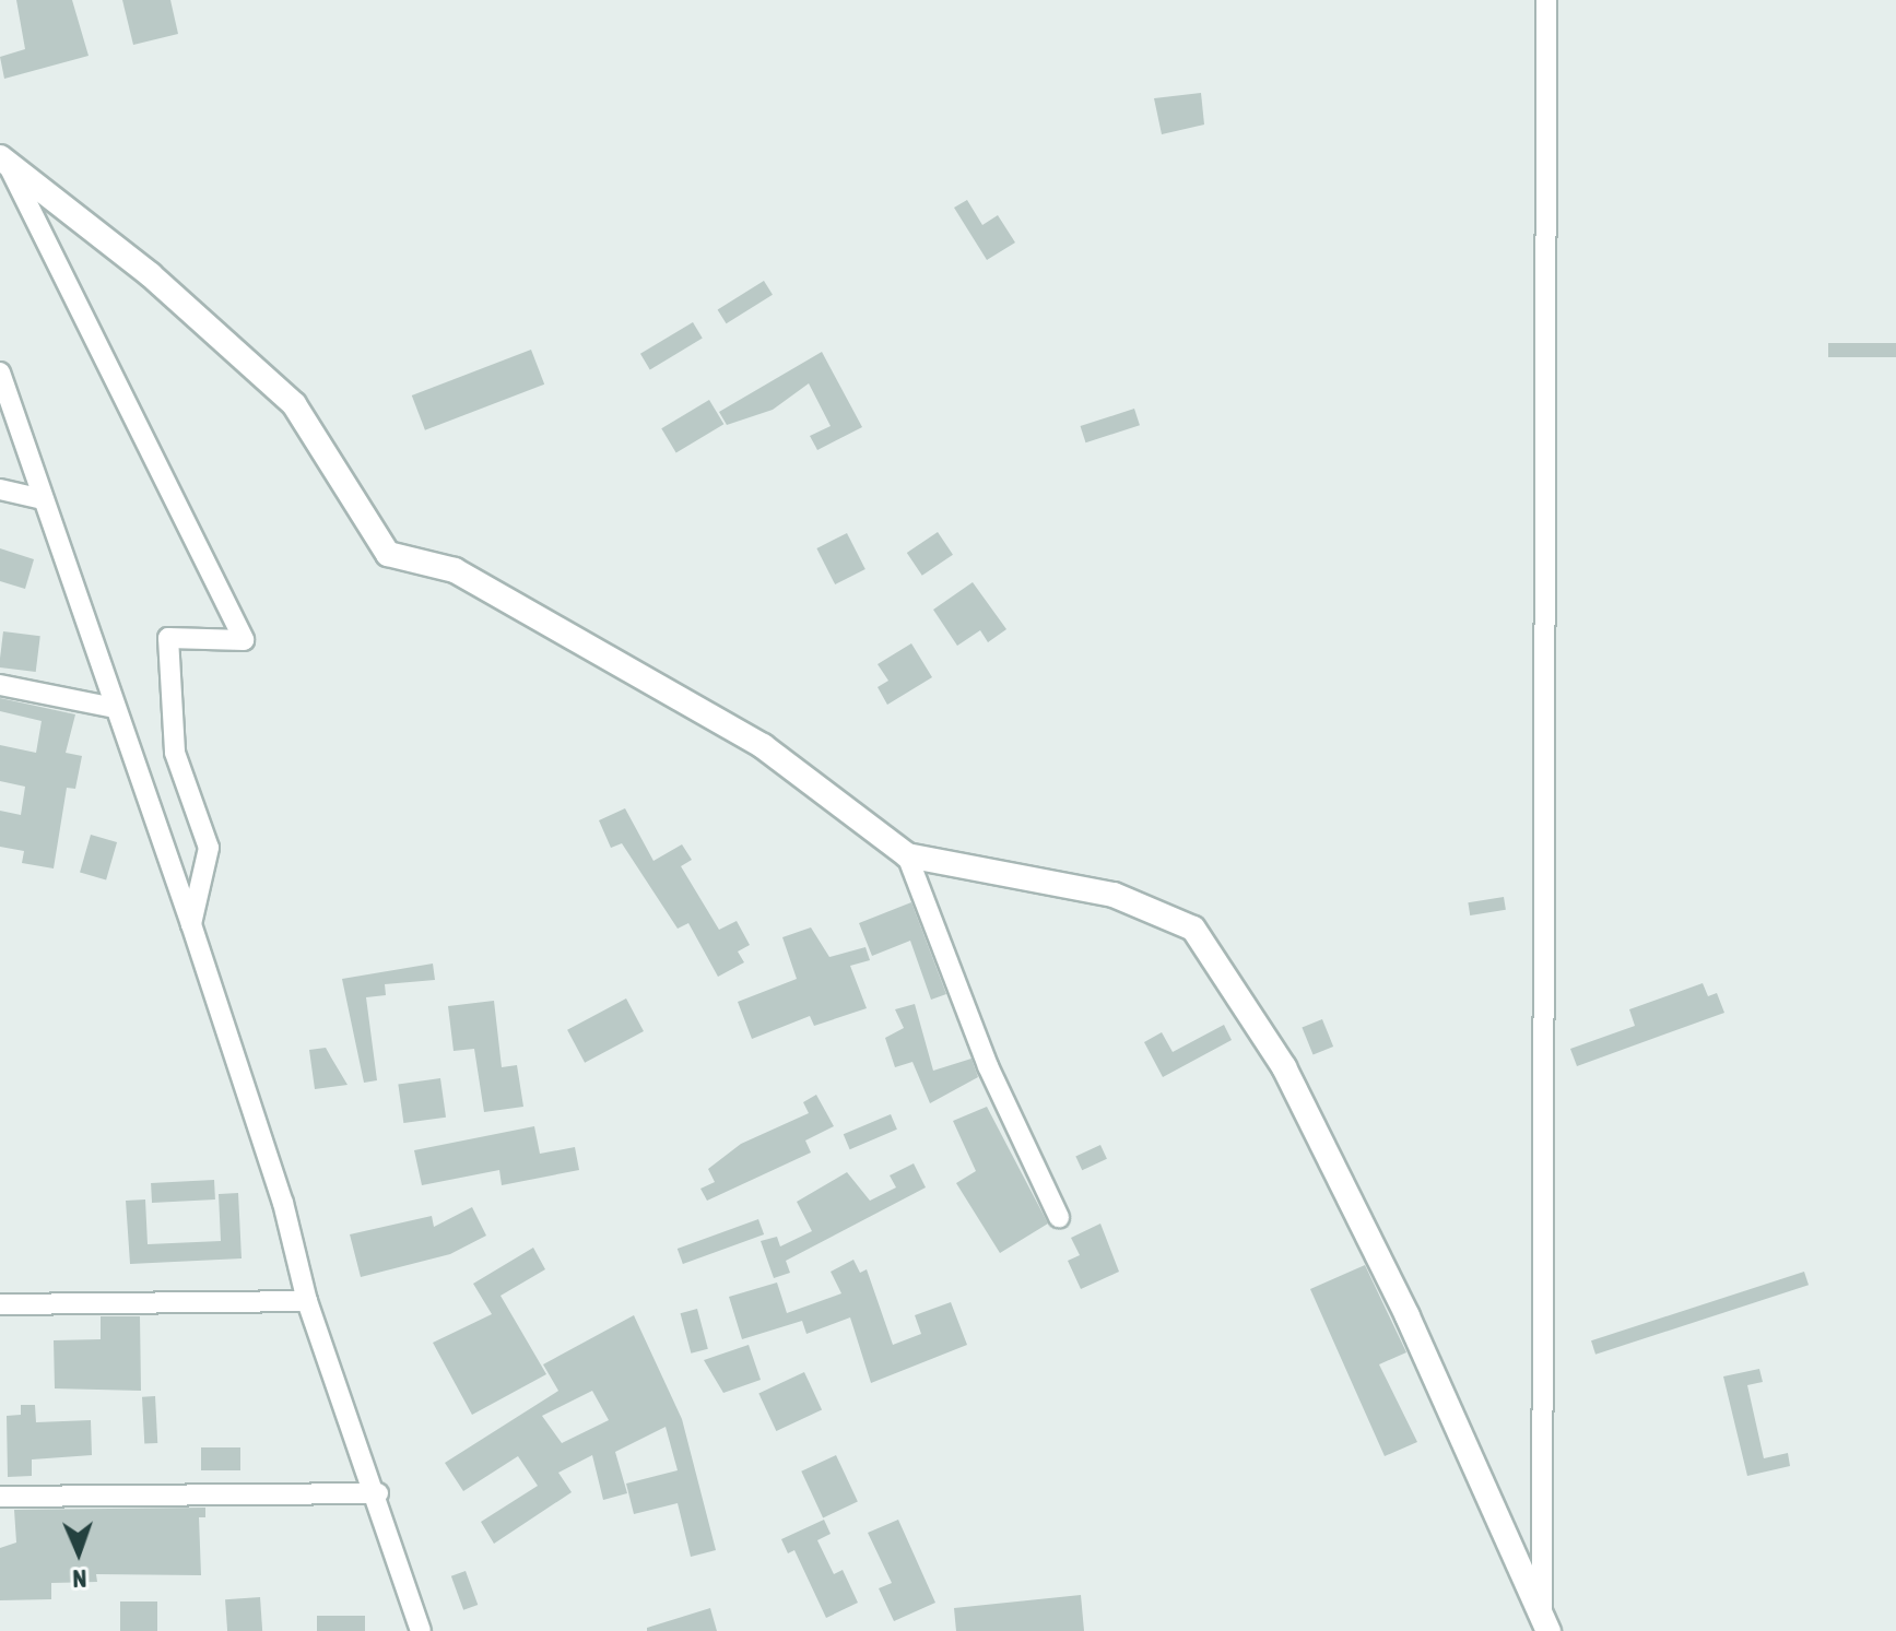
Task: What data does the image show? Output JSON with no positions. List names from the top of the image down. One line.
{"north":"bottom"}
